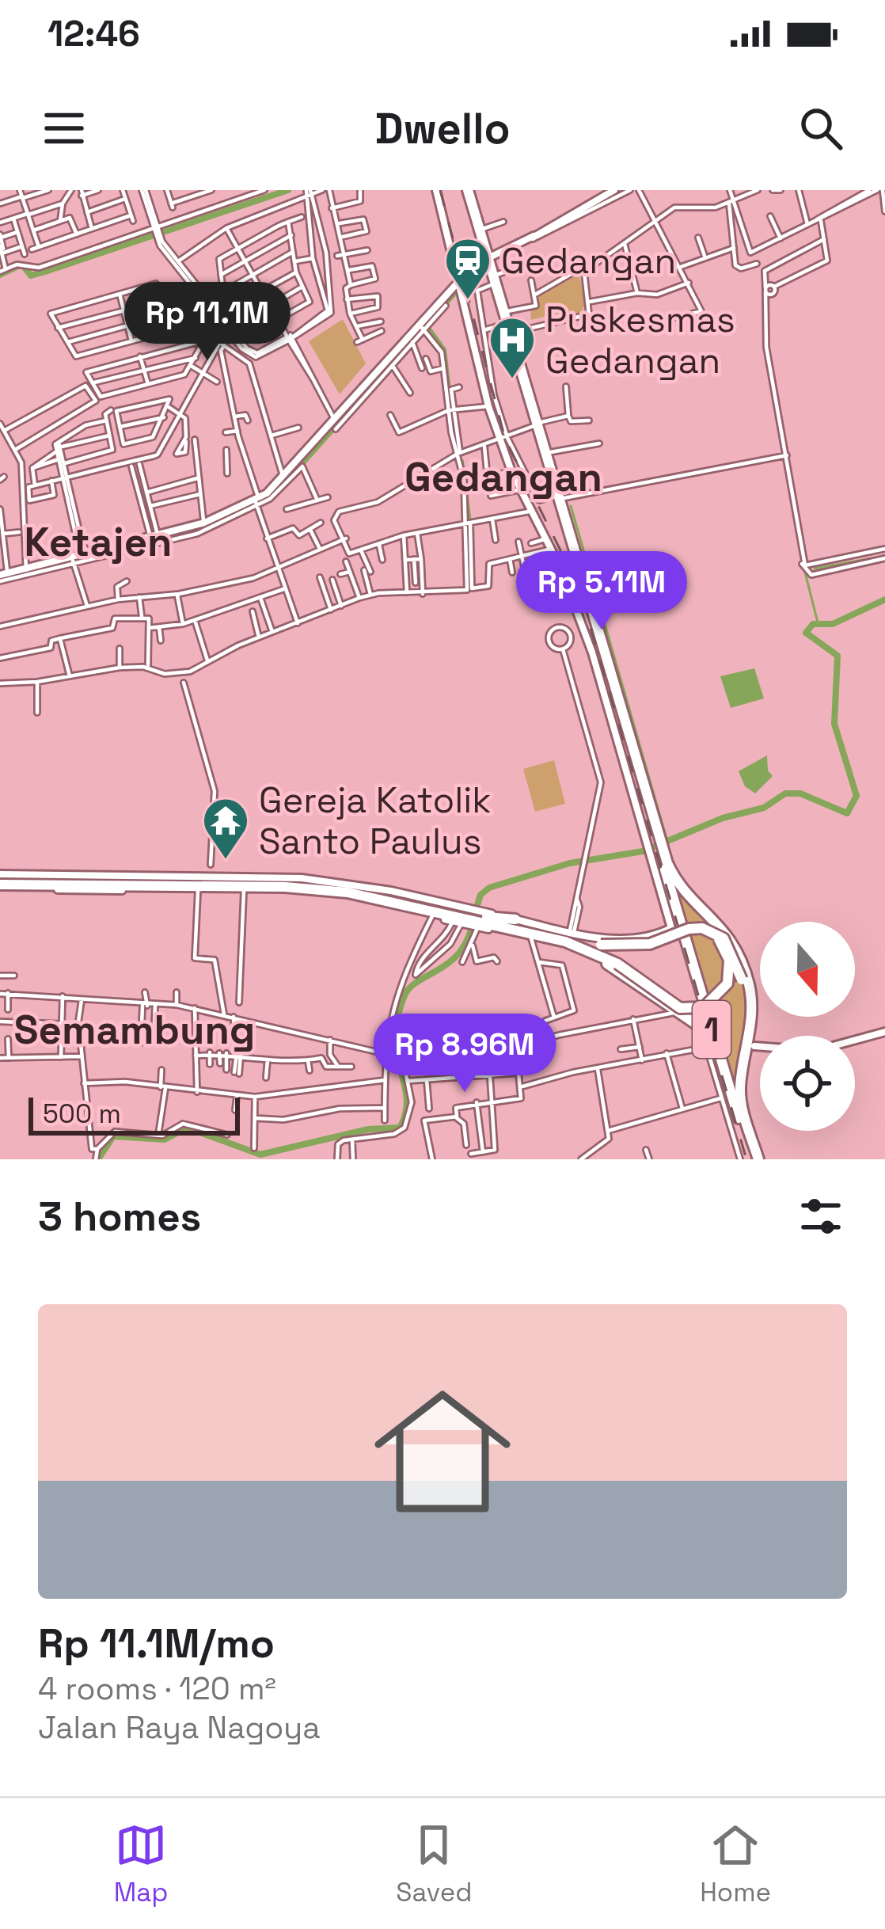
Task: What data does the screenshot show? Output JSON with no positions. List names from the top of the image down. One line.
{"streets":{"highway":["1"]},"districts":["Gedangan","Ketajen","Semambung"],"places":{"station":["Gedangan"],"hospital":["Puskesmas Gedangan"],"temple":["Gereja Katolik Santo Paulus"]},"scale_bar":"500 m","north":"bottom","page":{"status":"12:46","header":"Dwello","price":["Rp 11.1M","Rp 5.11M","Rp 8.96M"],"scale":"500 m","heading":"3 homes","list":[{"name":"Rp 11.1M/mo","note":"4 rooms · 120 m² · Jalan Raya Nagoya"}],"tabs":["Map","Saved","Home"]}}
